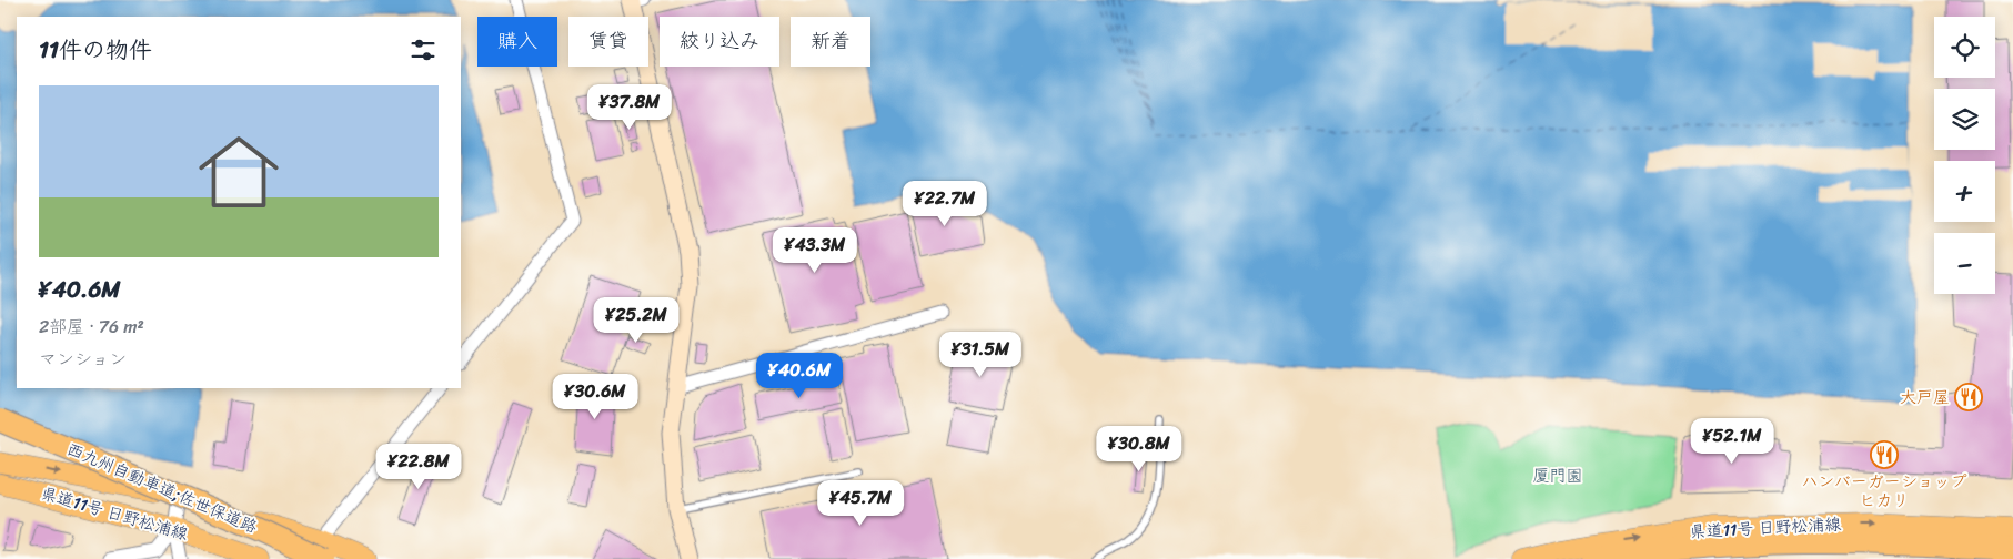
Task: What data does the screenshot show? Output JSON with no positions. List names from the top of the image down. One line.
{"streets":{"highway":["西九州自動車道;佐世保道路"],"main road":["県道11号 日野松浦線"]},"crossings":[["西九州自動車道;佐世保道路","県道11号 日野松浦線"]],"one_way":["県道11号 日野松浦線"],"parks":["厦門園"],"places":{"restaurant":["大戸屋","ハンバーガーショップ ヒカリ"]},"page":{"map_buttons":["+","−"],"chip":["購入","賃貸","絞り込み","新着"],"heading":"11件の物件","list":[{"name":"¥40.6M","note":"2部屋 · 76 m² · マンション"}],"price":["¥37.8M","¥22.7M","¥43.3M","¥25.2M","¥31.5M","¥40.6M","¥30.6M","¥52.1M","¥30.8M","¥22.8M","¥45.7M"]}}
